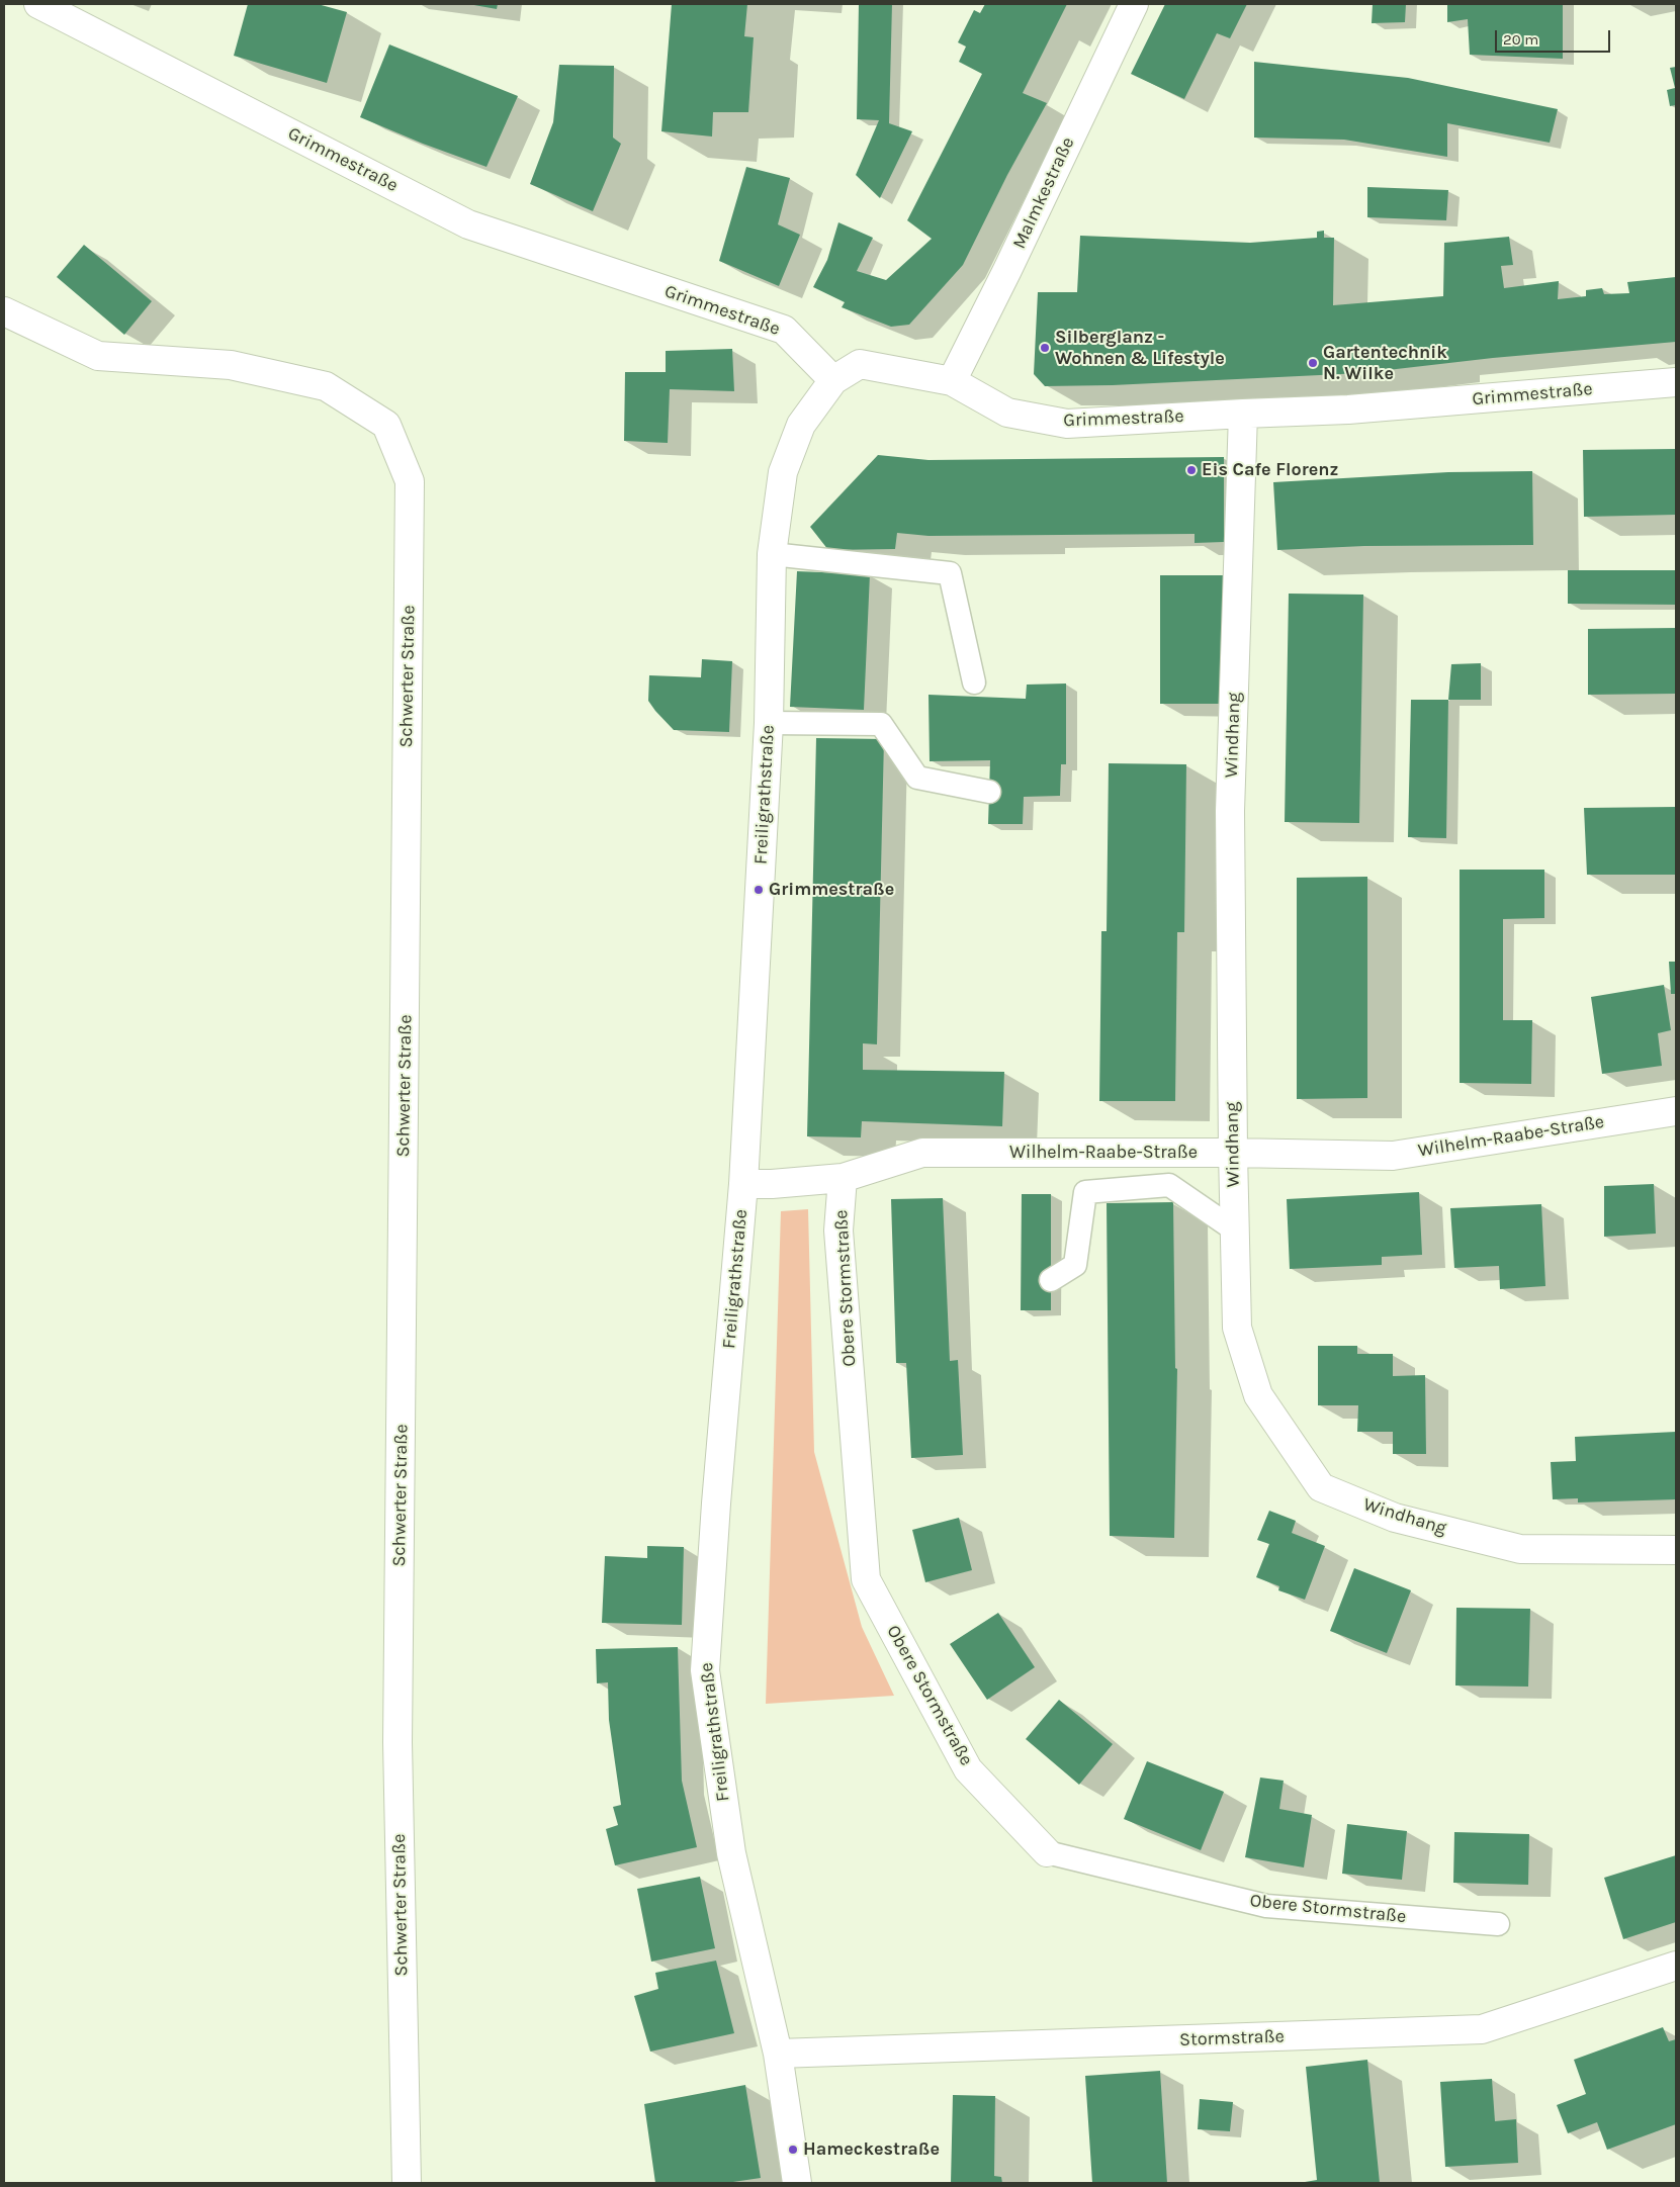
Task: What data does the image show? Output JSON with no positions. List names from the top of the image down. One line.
{"streets":{"street":["Grimmestraße","Malmkestraße","Schwerter Straße","Windhang","Freiligrathstraße","Wilhelm-Raabe-Straße","Obere Stormstraße","Stormstraße"]},"crossings":[["Grimmestraße","Malmkestraße"],["Grimmestraße","Windhang"],["Grimmestraße","Freiligrathstraße"],["Windhang","Wilhelm-Raabe-Straße"],["Freiligrathstraße","Wilhelm-Raabe-Straße"],["Freiligrathstraße","Stormstraße"],["Wilhelm-Raabe-Straße","Obere Stormstraße"]],"places":["Silberglanz - Wohnen & Lifestyle","Gartentechnik N. Wilke","Eis Cafe Florenz","Grimmestraße","Hameckestraße"],"scale_bar":"20 m"}
